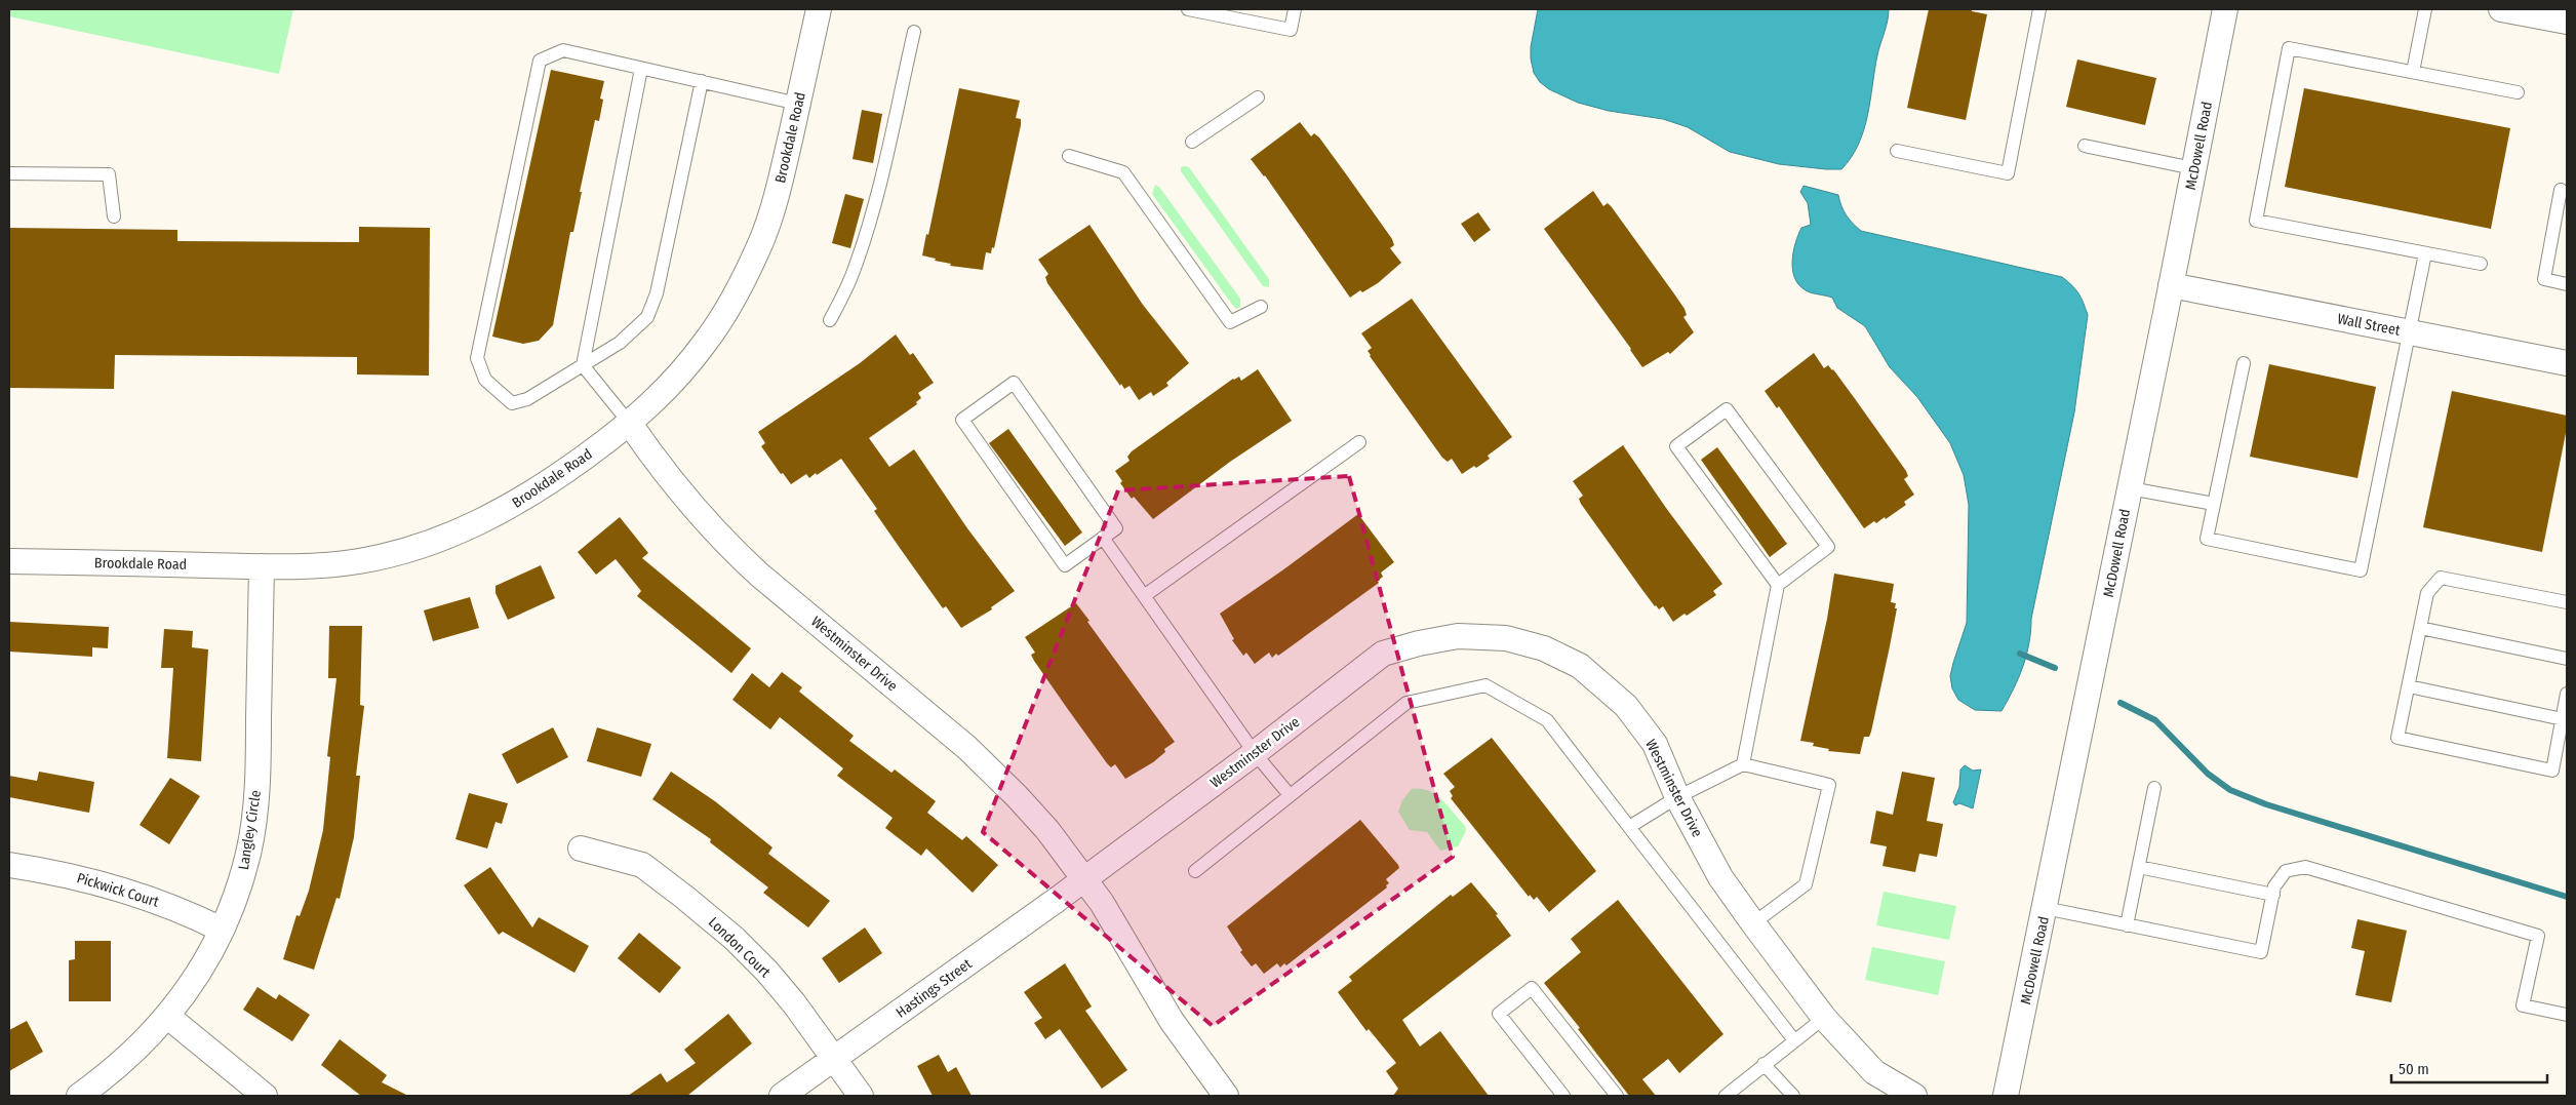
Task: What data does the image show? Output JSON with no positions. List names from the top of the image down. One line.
{"streets":{"street":["Brookdale Road","McDowell Road","Wall Street","Westminster Drive","Langley Circle","Pickwick Court","London Court","Hastings Street"]},"crossings":[["Brookdale Road","Westminster Drive"],["Brookdale Road","Langley Circle"],["McDowell Road","Wall Street"],["Westminster Drive","Hastings Street"],["Langley Circle","Pickwick Court"],["London Court","Hastings Street"]],"scale_bar":"50 m"}
